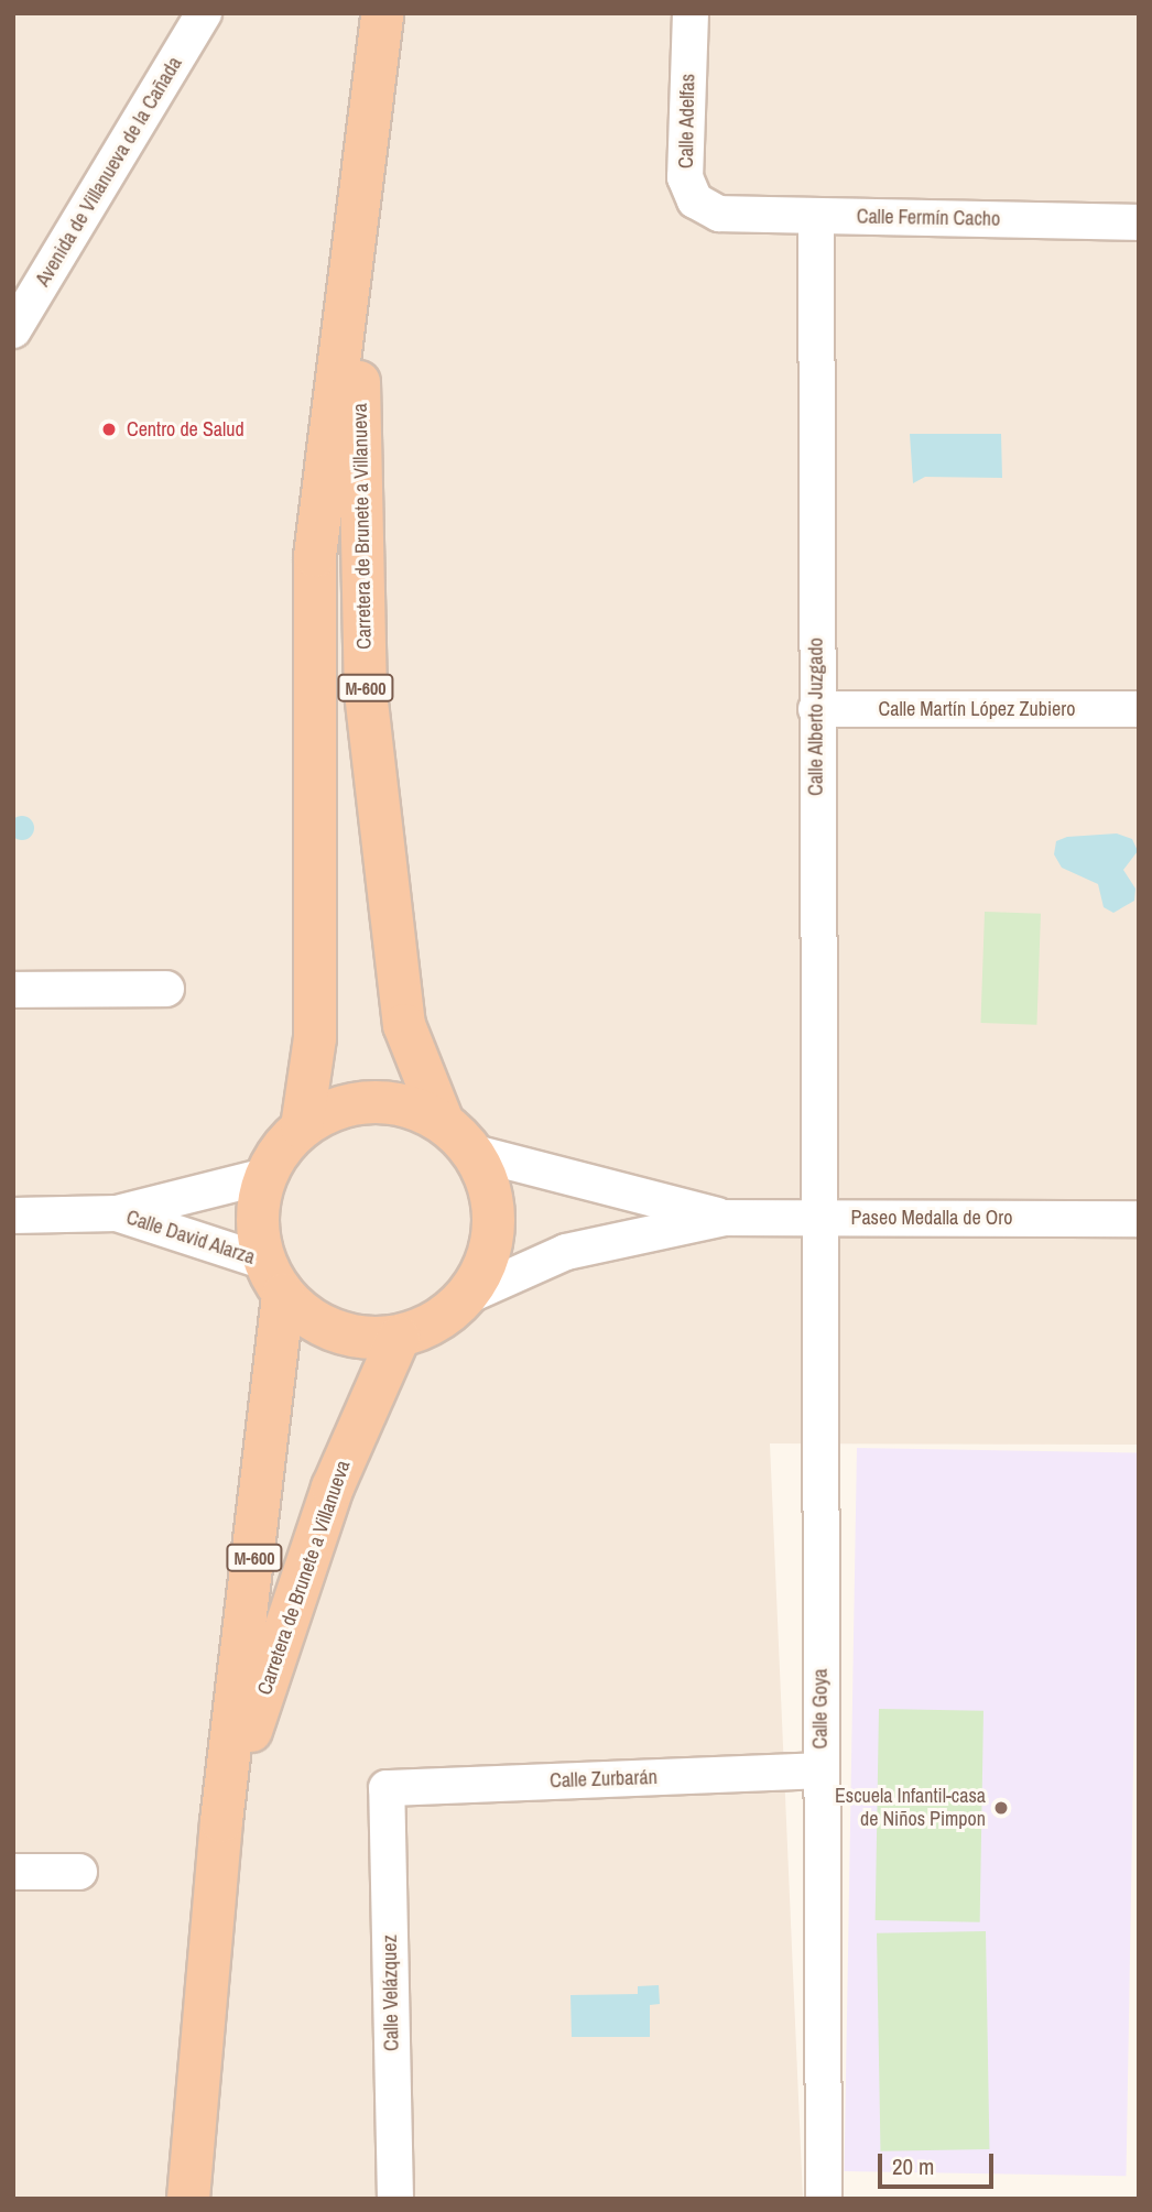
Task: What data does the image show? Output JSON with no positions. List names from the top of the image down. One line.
{"streets":{"highway":["Carretera de Brunete a Villanueva","M-600"],"street":["Calle Adelfas","Avenida de Villanueva de la Cañada","Calle Fermín Cacho","Calle Martín López Zubiero","Calle Alberto Juzgado","Paseo Medalla de Oro","Calle David Alarza","Calle Goya","Calle Zurbarán","Calle Velázquez"]},"crossings":[["Calle Adelfas","Calle Fermín Cacho"],["Calle Fermín Cacho","Calle Alberto Juzgado"],["Carretera de Brunete a Villanueva","M-600"],["Carretera de Brunete a Villanueva","Paseo Medalla de Oro"],["Carretera de Brunete a Villanueva","Calle David Alarza"],["M-600","Paseo Medalla de Oro"],["M-600","Calle David Alarza"],["Calle Martín López Zubiero","Calle Alberto Juzgado"],["Calle Alberto Juzgado","Paseo Medalla de Oro"],["Calle Alberto Juzgado","Calle Goya"],["Paseo Medalla de Oro","Calle David Alarza"],["Paseo Medalla de Oro","Calle Goya"],["Calle Goya","Calle Zurbarán"],["Calle Zurbarán","Calle Velázquez"]],"places":["Centro de Salud","Escuela Infantil-casa de Niños Pimpon"],"scale_bar":"20 m"}
